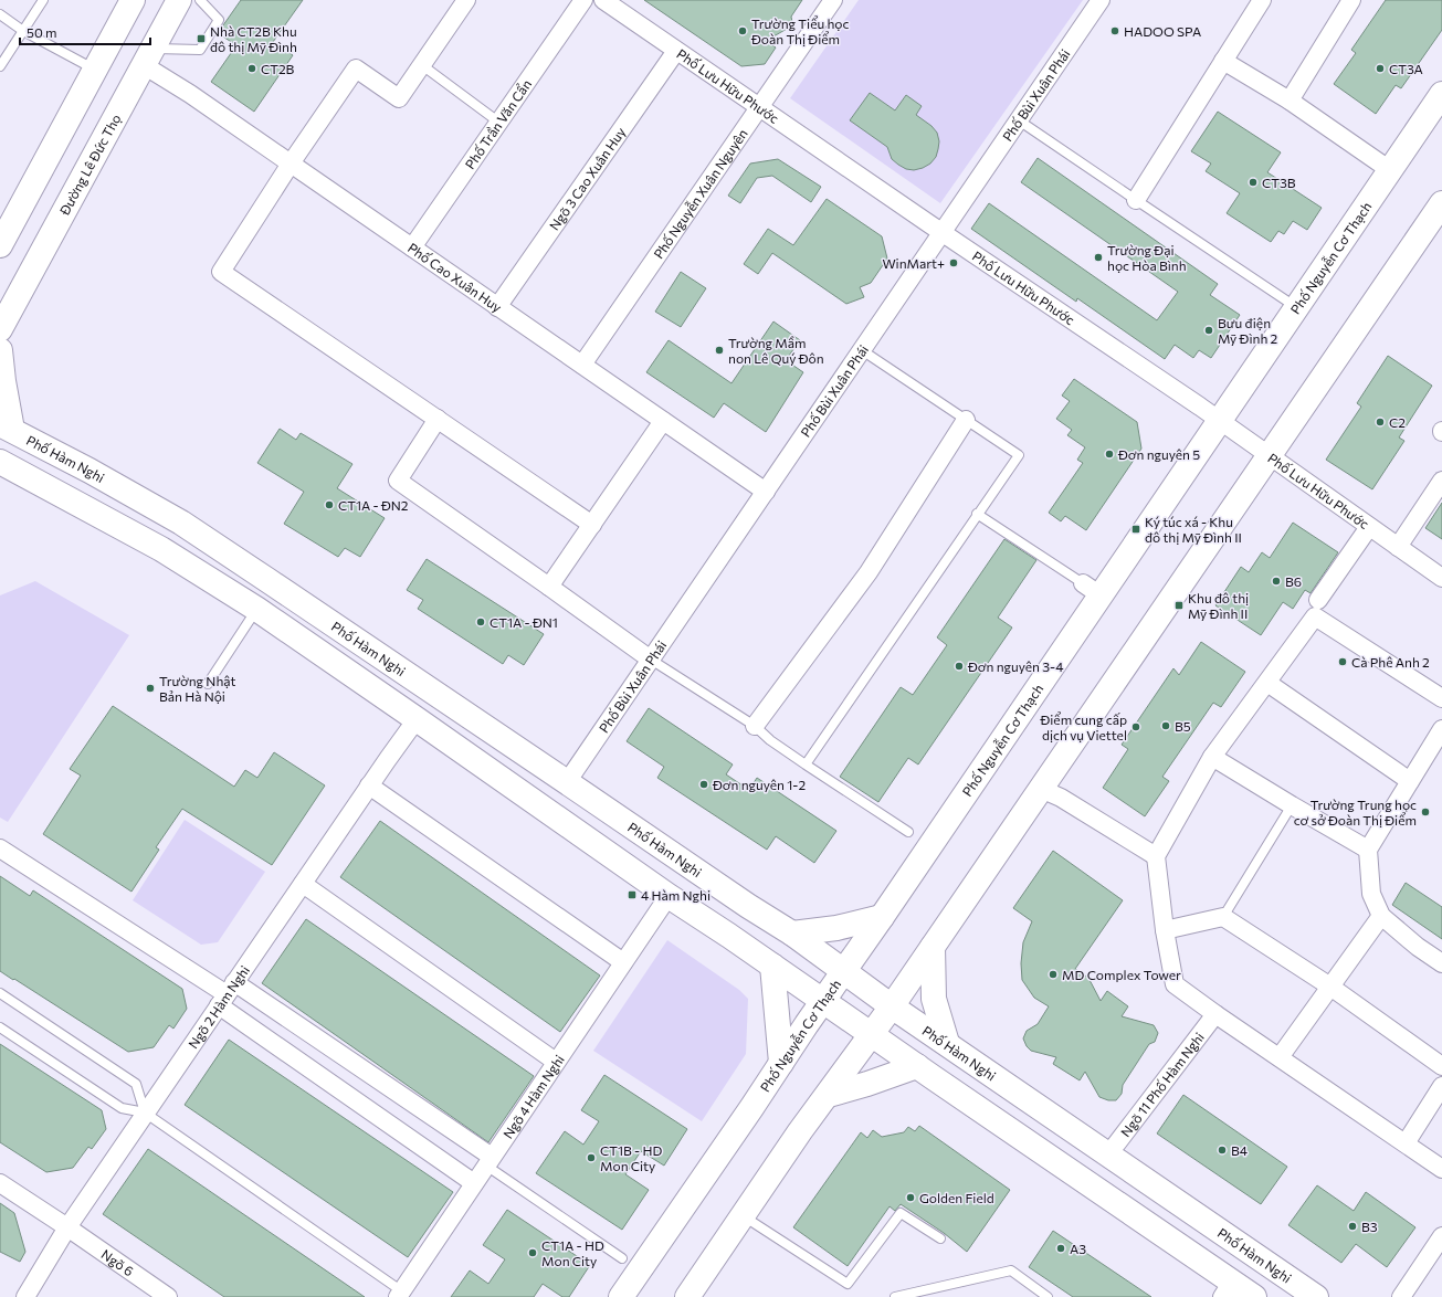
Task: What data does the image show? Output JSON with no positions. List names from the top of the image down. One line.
{"streets":{"main road":["Đường Lê Đức Thọ","Phố Nguyễn Cơ Thạch","Phố Hàm Nghi"],"street":["Phố Lưu Hữu Phước","Phố Bùi Xuân Phái","Phố Trần Văn Cẩn","Ngõ 3 Cao Xuân Huy","Phố Nguyễn Xuân Nguyên","Phố Cao Xuân Huy","Ngõ 2 Hàm Nghi","Ngõ 11 Phố Hàm Nghi","Ngõ 4 Hàm Nghi","Ngõ 6"]},"crossings":[["Phố Lưu Hữu Phước","Phố Bùi Xuân Phái"],["Phố Lưu Hữu Phước","Ngõ 3 Cao Xuân Huy"],["Phố Lưu Hữu Phước","Phố Nguyễn Xuân Nguyên"],["Phố Lưu Hữu Phước","Phố Nguyễn Cơ Thạch"],["Phố Bùi Xuân Phái","Phố Cao Xuân Huy"],["Phố Bùi Xuân Phái","Phố Hàm Nghi"],["Phố Trần Văn Cẩn","Phố Cao Xuân Huy"],["Đường Lê Đức Thọ","Phố Cao Xuân Huy"],["Ngõ 3 Cao Xuân Huy","Phố Cao Xuân Huy"],["Phố Nguyễn Xuân Nguyên","Phố Cao Xuân Huy"],["Phố Nguyễn Cơ Thạch","Phố Hàm Nghi"],["Phố Hàm Nghi","Ngõ 11 Phố Hàm Nghi"],["Ngõ 2 Hàm Nghi","Ngõ 6"]],"places":{"other":["Trường Tiểu học Đoàn Thị Điểm","HADOO SPA","CT2B","CT3A","CT3B","Trường Đại học Hòa Bình","WinMart+","Bưu điện Mỹ Đình 2","Trường Mầm non Lê Quý Đôn","C2","Đơn nguyên 5","CT1A - ĐN2","B6","CT1A - ĐN1","Cà Phê Anh 2","Đơn nguyên 3-4","Trường Nhật Bản Hà Nội","B5","Điểm cung cấp dịch vụ Viettel","Đơn nguyên 1-2","Trường Trung học cơ sở Đoàn Thị Điểm","MD Complex Tower","B4","CT1B - HD Mon City","Golden Field","B3","A3","CT1A - HD Mon City"],"transit":["Nhà CT2B Khu đô thị Mỹ Đình","Ký túc xá - Khu đô thị Mỹ Đình II","Khu đô thị Mỹ Đình II","4 Hàm Nghi"]},"scale_bar":"50 m"}
